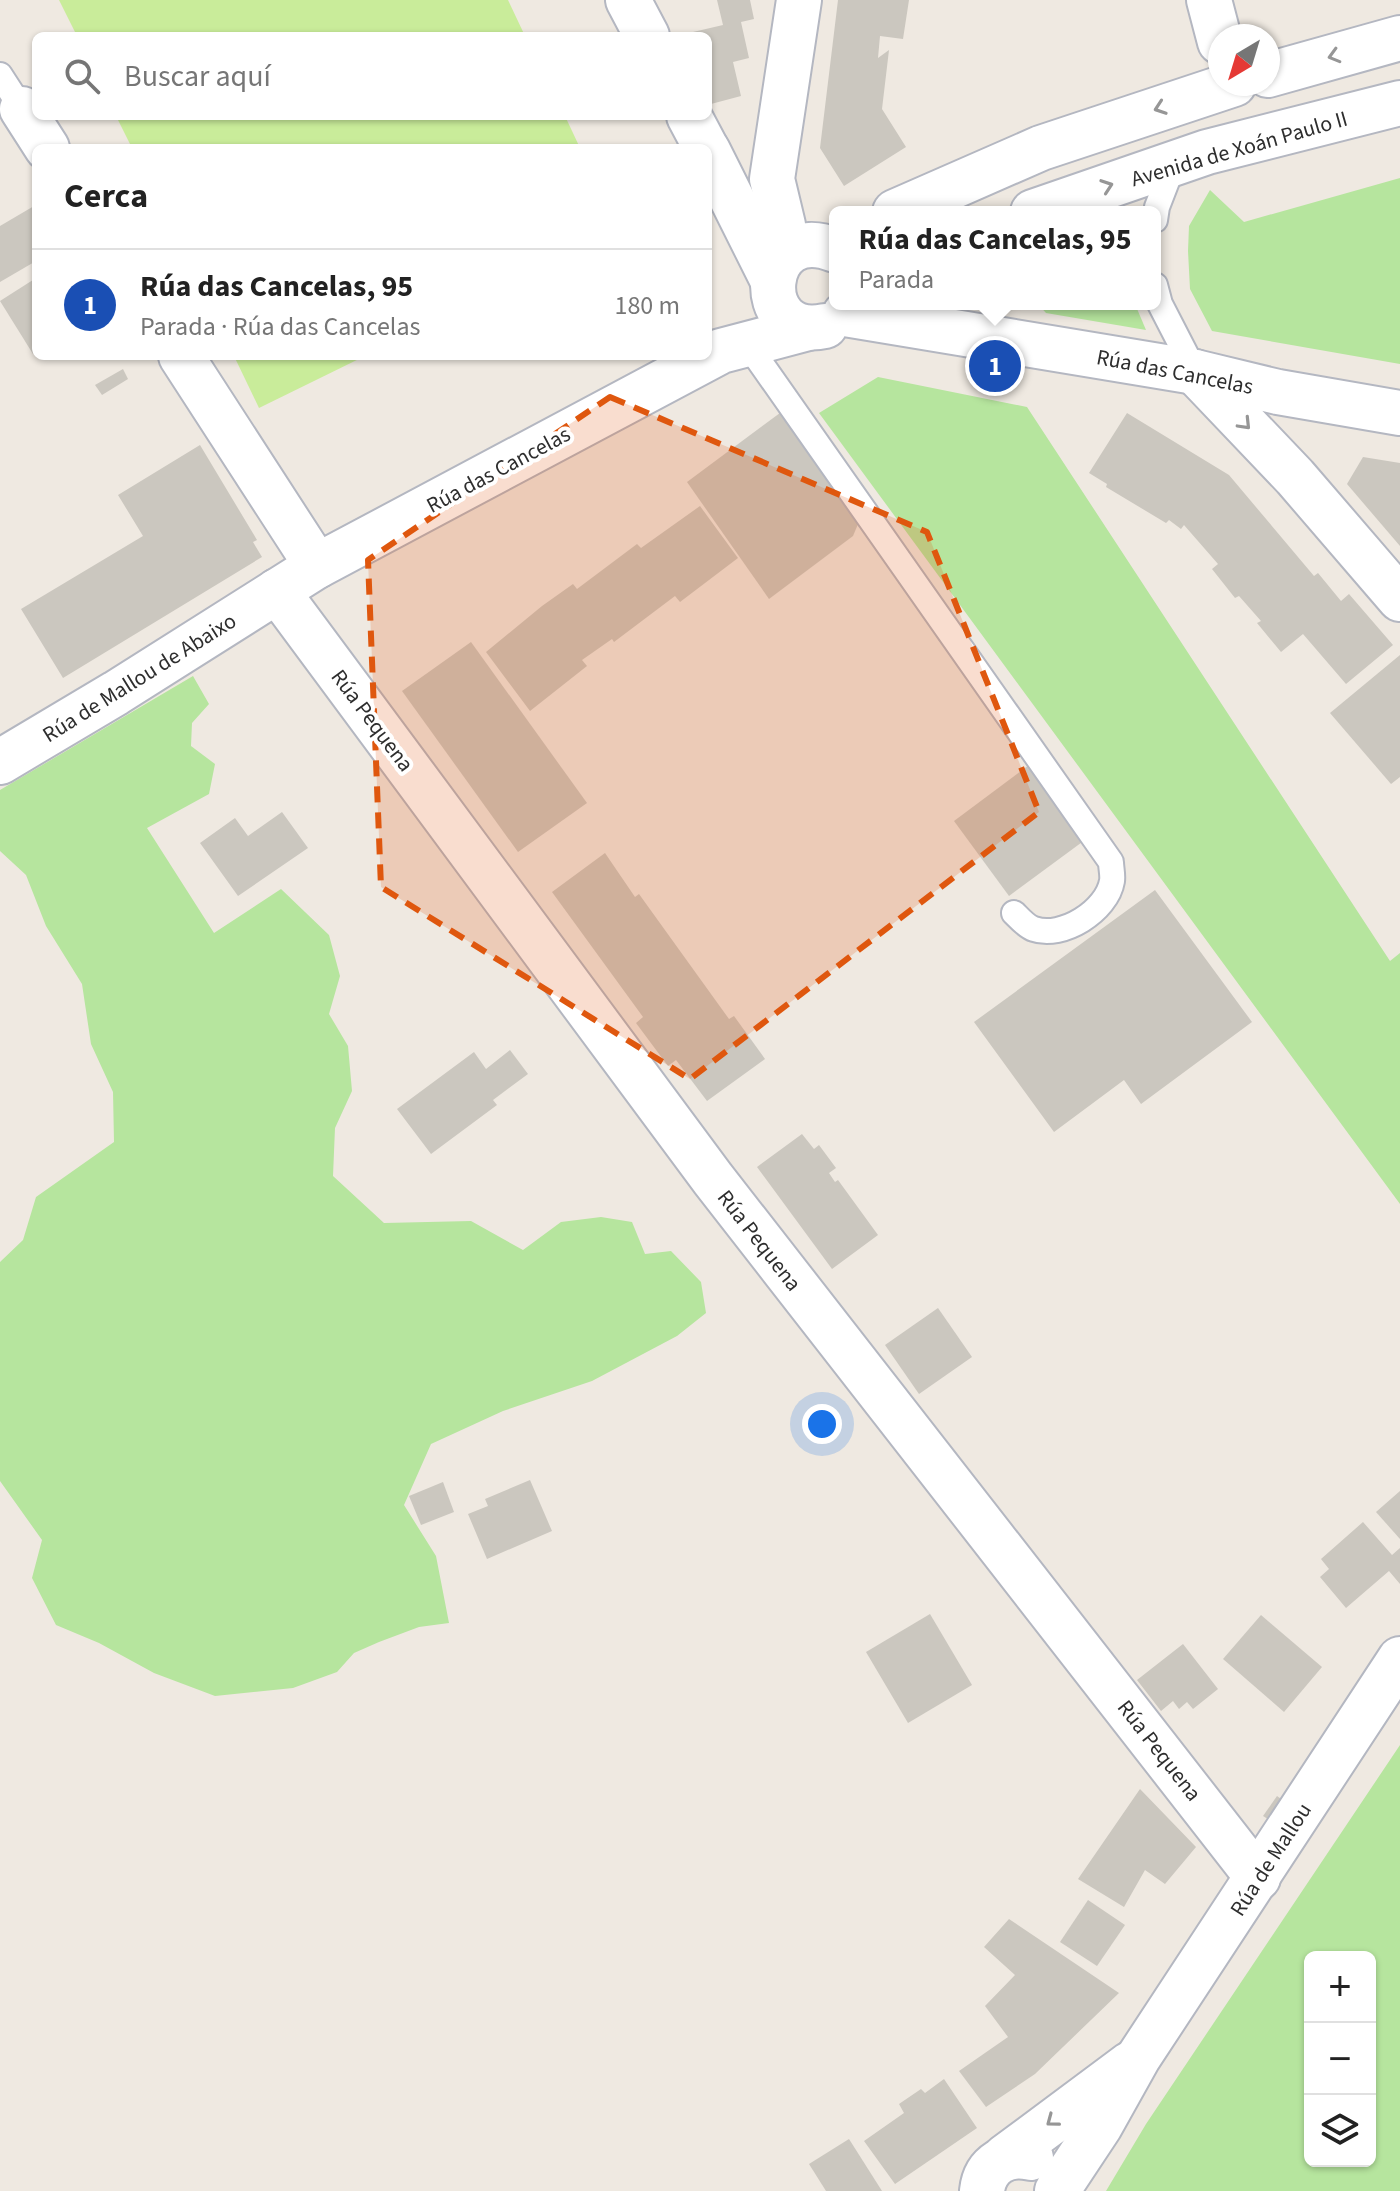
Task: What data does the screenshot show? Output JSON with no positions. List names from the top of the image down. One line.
{"streets":{"street":["Avenida de Xoán Paulo II","Rúa das Cancelas","Rúa de Mallou de Abaixo","Rúa Pequena","Rúa de Mallou"]},"crossings":[["Rúa das Cancelas","Rúa de Mallou de Abaixo"],["Rúa das Cancelas","Rúa Pequena"],["Rúa de Mallou de Abaixo","Rúa Pequena"],["Rúa Pequena","Rúa de Mallou"]],"north":"bottom left","page":{"search":"Buscar aquí","heading":"Cerca","popup":["Rúa das Cancelas, 95","Parada"],"list":[{"mark":"1","name":"Rúa das Cancelas, 95","note":"Parada · Rúa das Cancelas","value":"180 m"}],"pins":"1","map_buttons":["+","−"]}}
